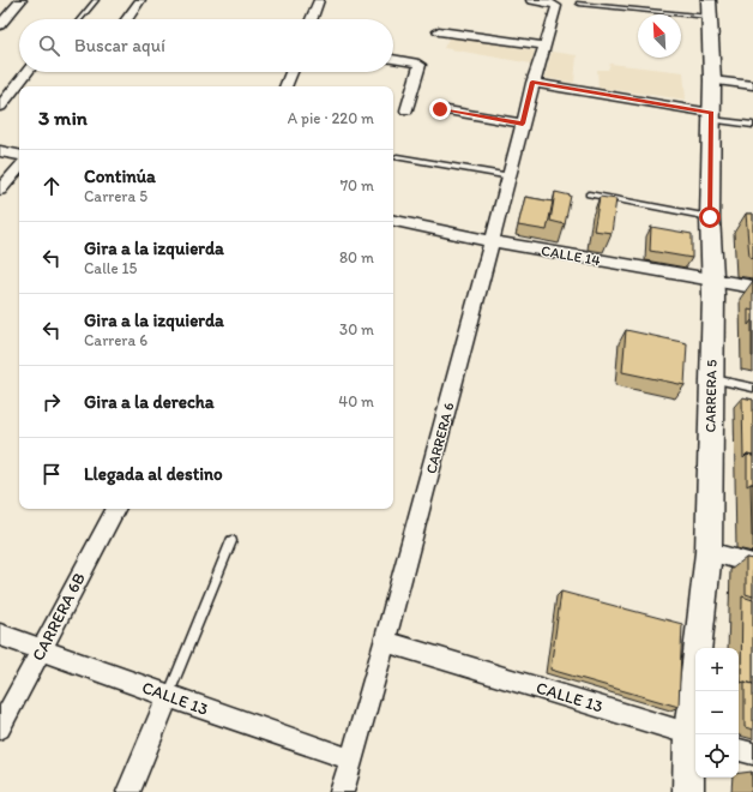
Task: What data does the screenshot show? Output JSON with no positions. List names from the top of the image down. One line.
{"streets":{"main road":["CARRERA 5"],"street":["CALLE 14","CARRERA 6","CARRERA 6B","CALLE 13"]},"crossings":[["CALLE 14","CARRERA 5"],["CALLE 14","CARRERA 6"],["CARRERA 5","CALLE 13"],["CARRERA 6","CALLE 13"],["CARRERA 6B","CALLE 13"]],"north":"top left","page":{"search":"Buscar aquí","heading":["3 min","A pie · 220 m"],"list":[["Continúa","Carrera 5","70 m"],["Gira a la izquierda","Calle 15","80 m"],["Gira a la izquierda","Carrera 6","30 m"],["Gira a la derecha","40 m"],"Llegada al destino"],"map_buttons":["+","−"]}}
